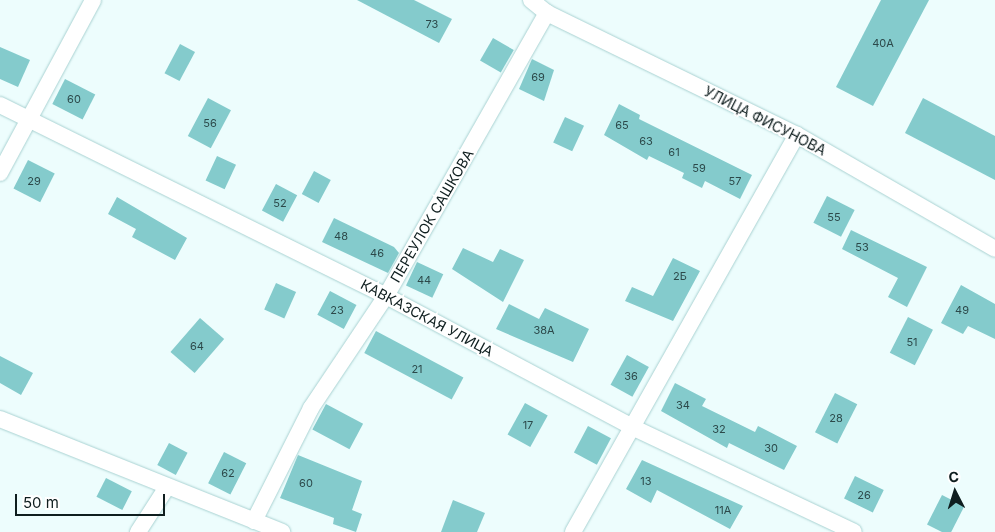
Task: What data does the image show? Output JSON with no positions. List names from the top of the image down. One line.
{"streets":{"street":["УЛИЦА ФИСУНОВА","ПЕРЕУЛОК САШКОВА","КАВКАЗСКАЯ УЛИЦА"]},"crossings":[["УЛИЦА ФИСУНОВА","ПЕРЕУЛОК САШКОВА"],["ПЕРЕУЛОК САШКОВА","КАВКАЗСКАЯ УЛИЦА"]],"house_numbers":["73","40А","69","60","56","65","63","61","59","29","57","52","55","48","53","46","2Б","44","23","49","38А","51","64","21","36","34","28","17","32","30","62","13","60","26","11А"],"scale_bar":"50 m","north":"top"}
